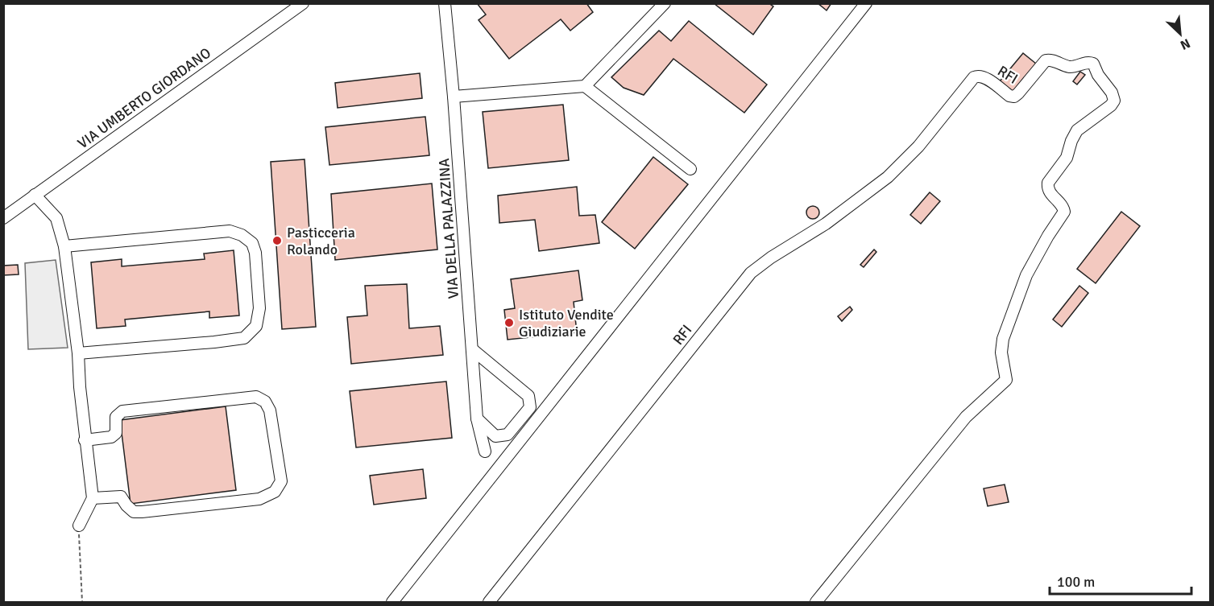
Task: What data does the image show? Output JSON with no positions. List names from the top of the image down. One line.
{"streets":{"street":["RFI","VIA UMBERTO GIORDANO","VIA DELLA PALAZZINA"]},"places":["Pasticceria Rolando","Istituto Vendite Giudiziarie"],"scale_bar":"100 m","north":"bottom right"}
